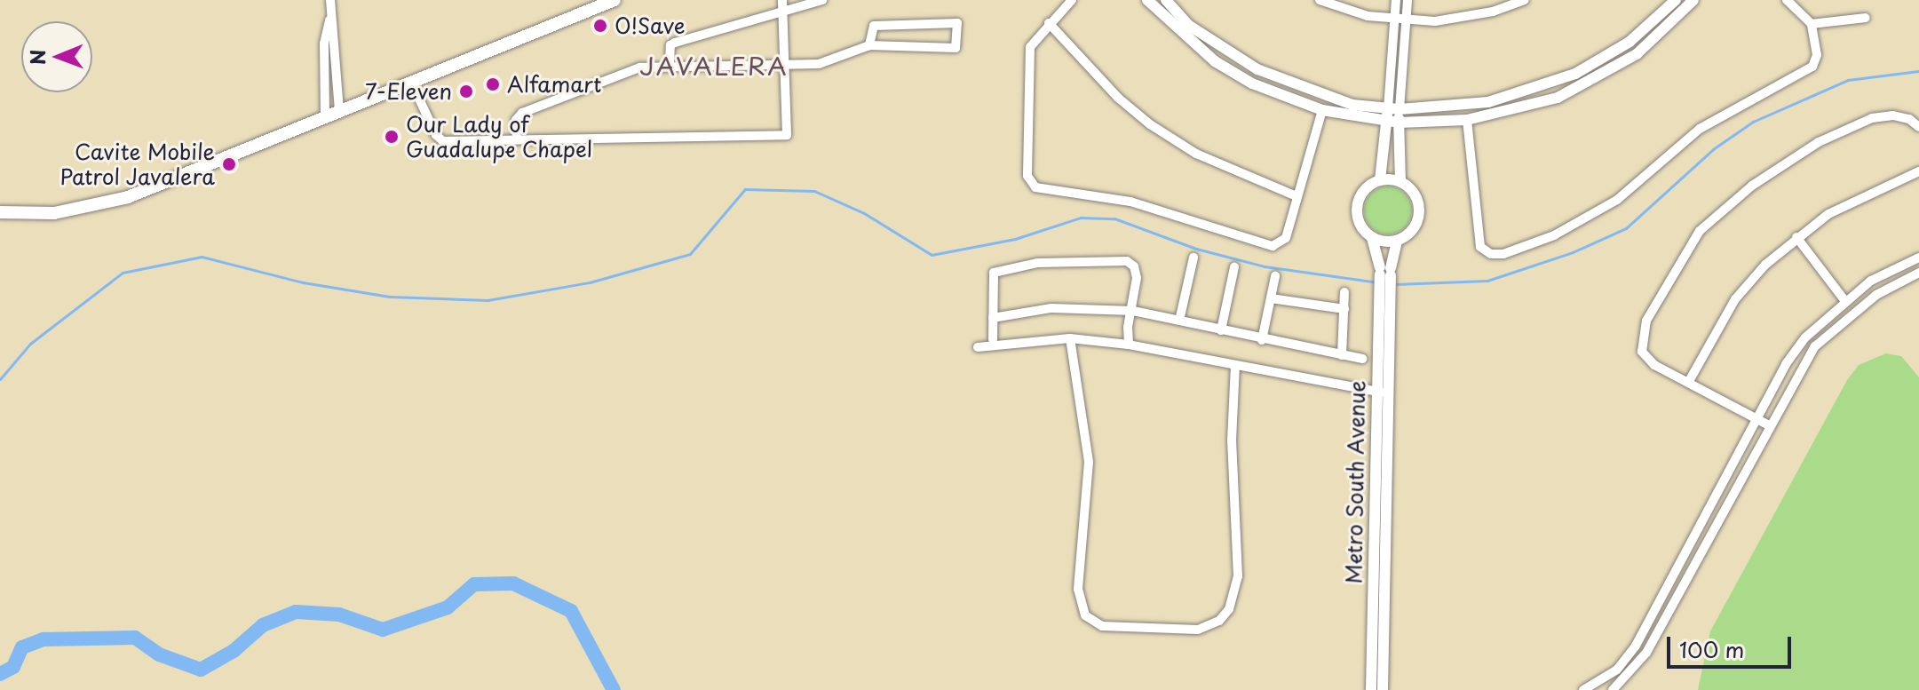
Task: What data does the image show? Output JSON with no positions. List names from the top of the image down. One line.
{"streets":{"street":["Metro South Avenue"]},"districts":["JAVALERA"],"places":["O!Save","Alfamart","7-Eleven","Our Lady of Guadalupe Chapel","Cavite Mobile Patrol Javalera"],"scale_bar":"100 m","north":"left"}
